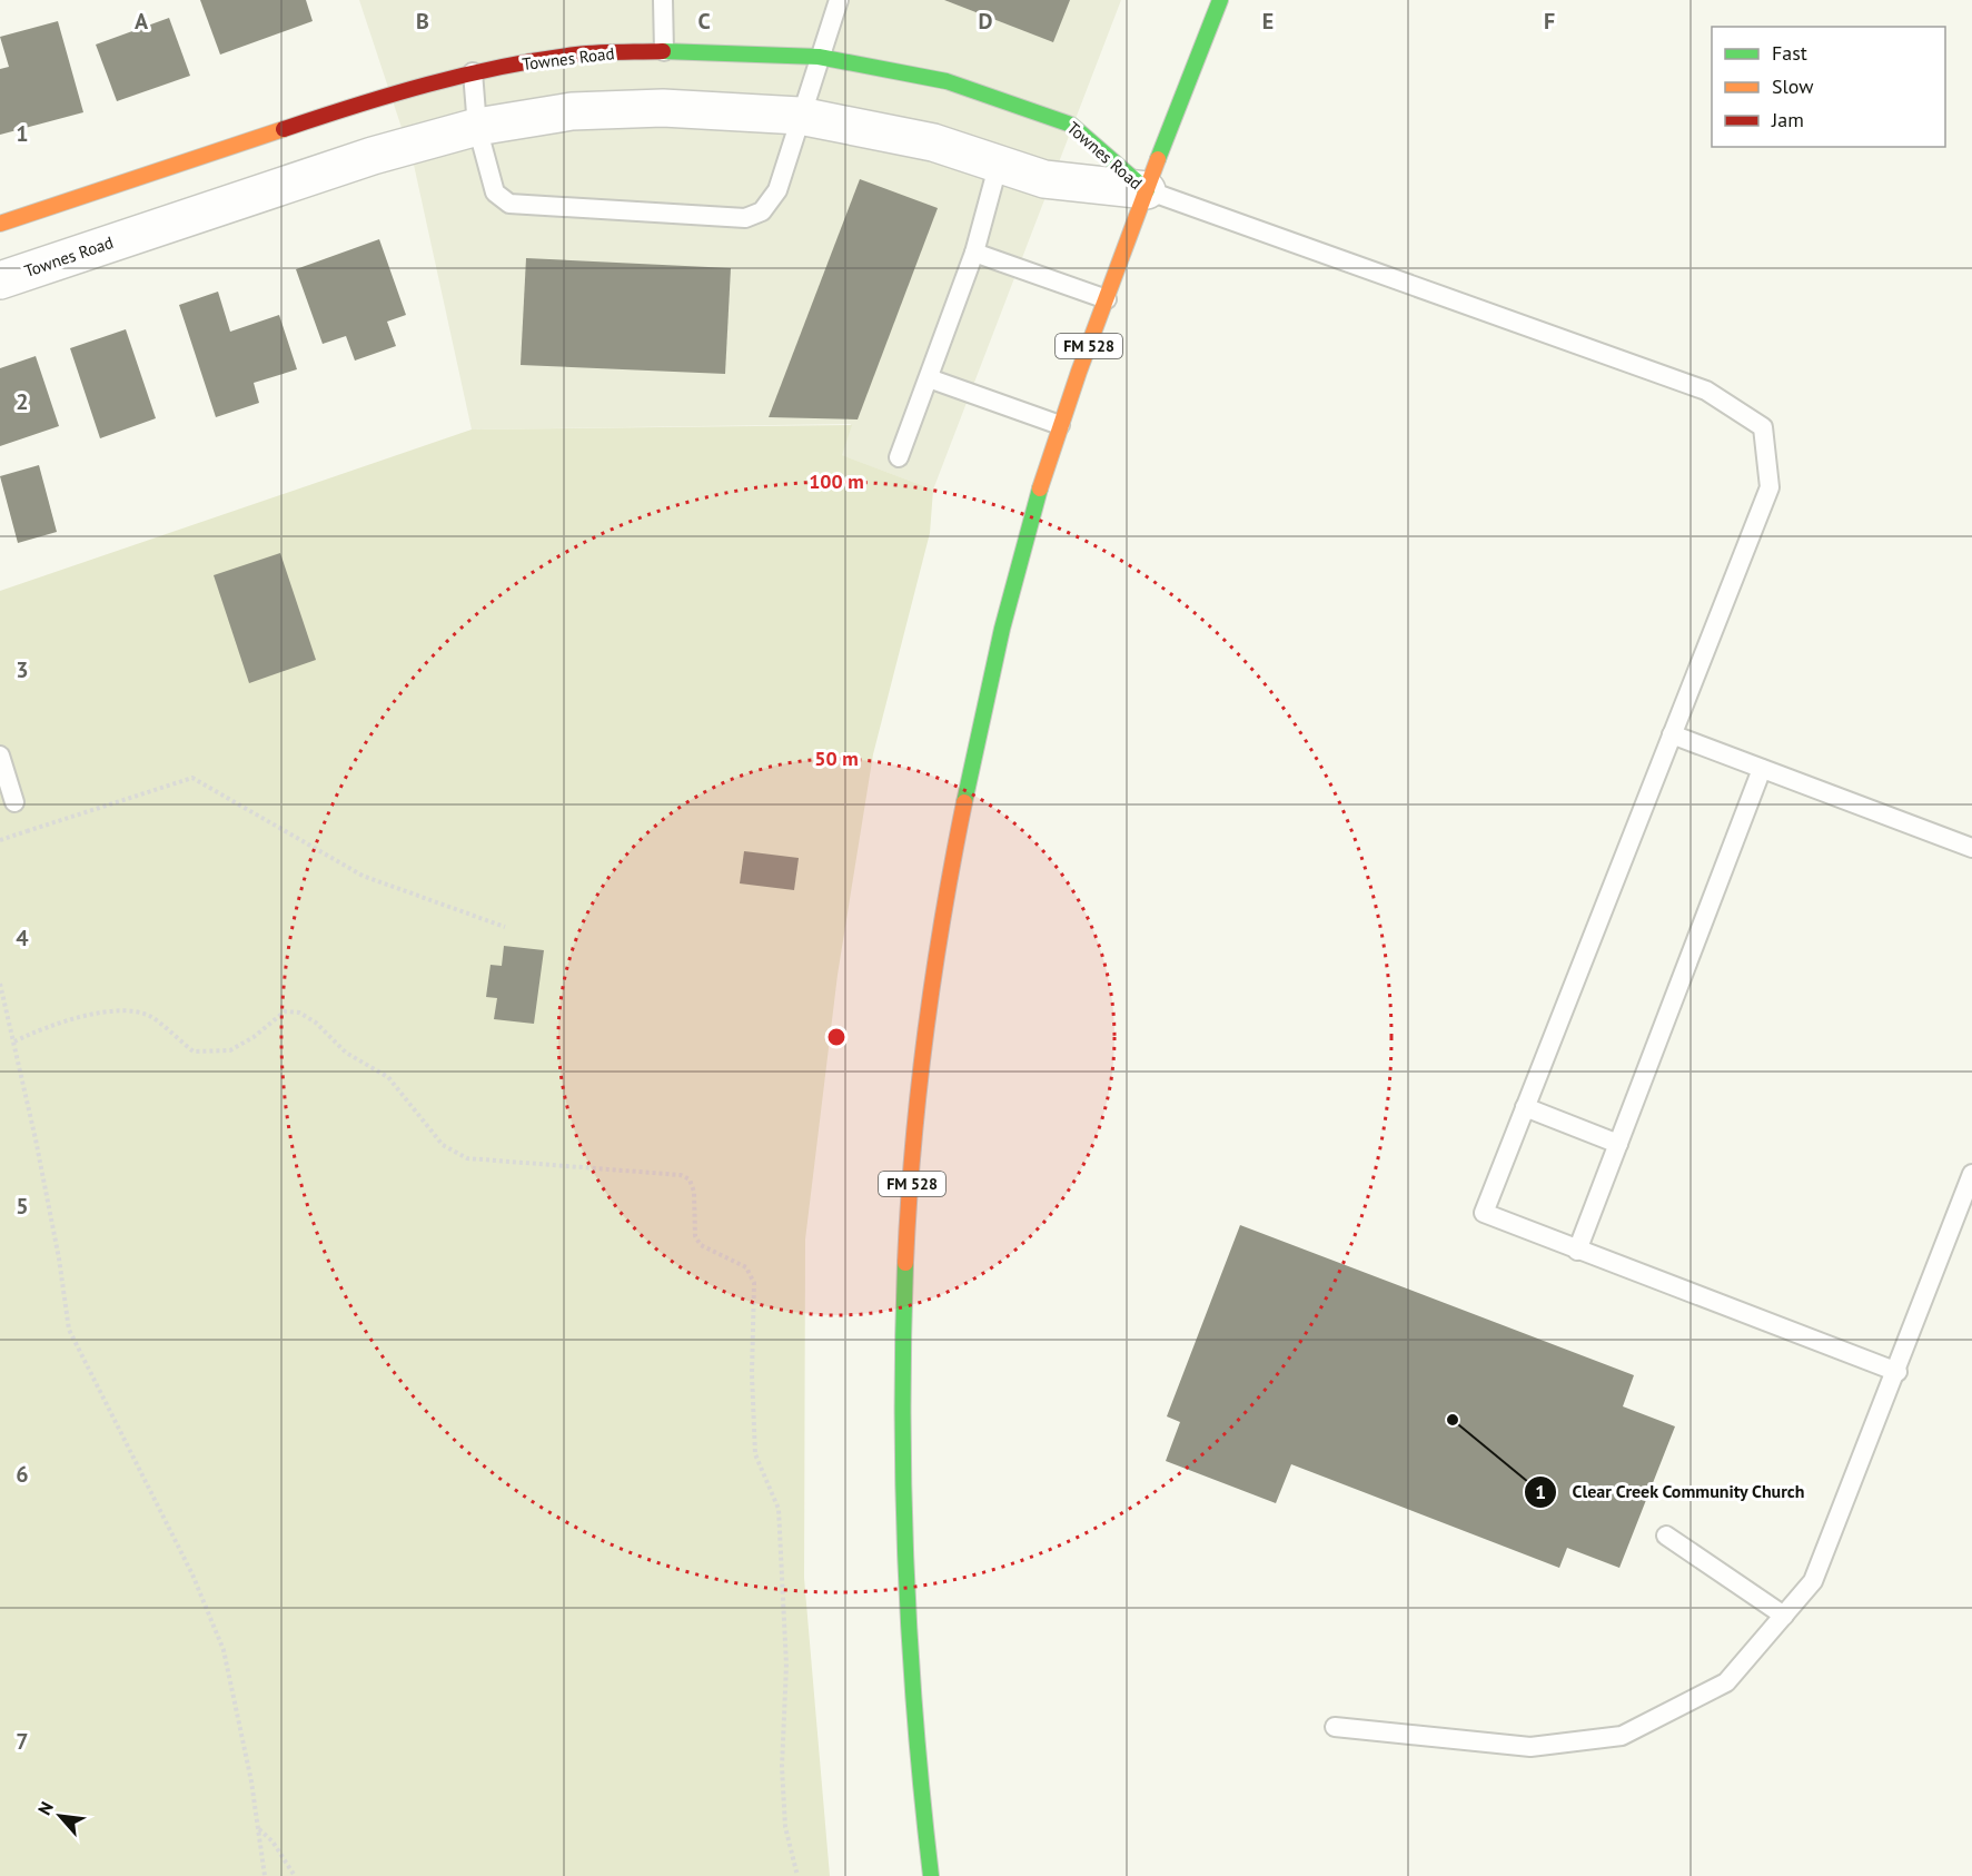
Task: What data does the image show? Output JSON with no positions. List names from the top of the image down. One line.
{"streets":{"main road":["Townes Road","FM 528"]},"crossings":[["Townes Road","FM 528"]],"places":["Clear Creek Community Church"],"legend":["Fast","Slow","Jam"],"north":"top left","grid":{"columns":["A","B","C","D","E","F"],"rows":["1","2","3","4","5","6","7"]},"rings":["100 m","50 m"]}
